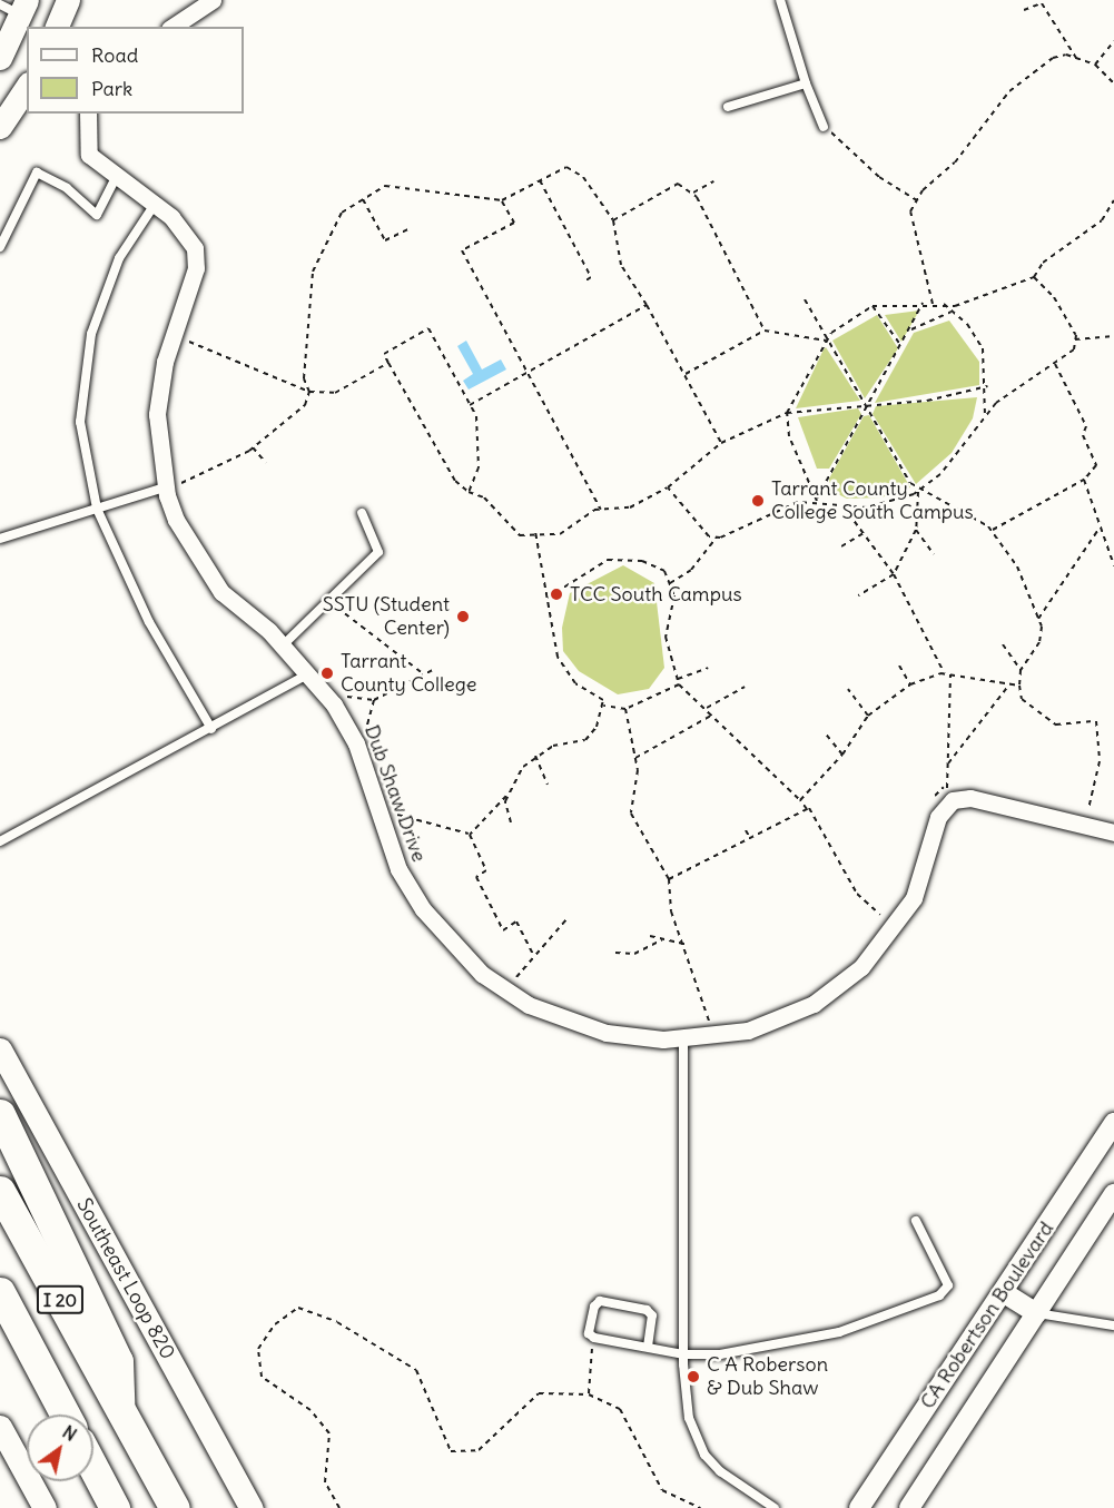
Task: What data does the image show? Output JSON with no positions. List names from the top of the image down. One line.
{"streets":{"highway":["I 20"],"main road":["Southeast Loop 820"],"street":["Dub Shaw Drive","CA Robertson Boulevard"]},"places":["Tarrant County College South Campus","TCC South Campus","SSTU (Student Center)","Tarrant County College","C A Roberson & Dub Shaw"],"legend":["Road","Park"],"north":"top right"}
